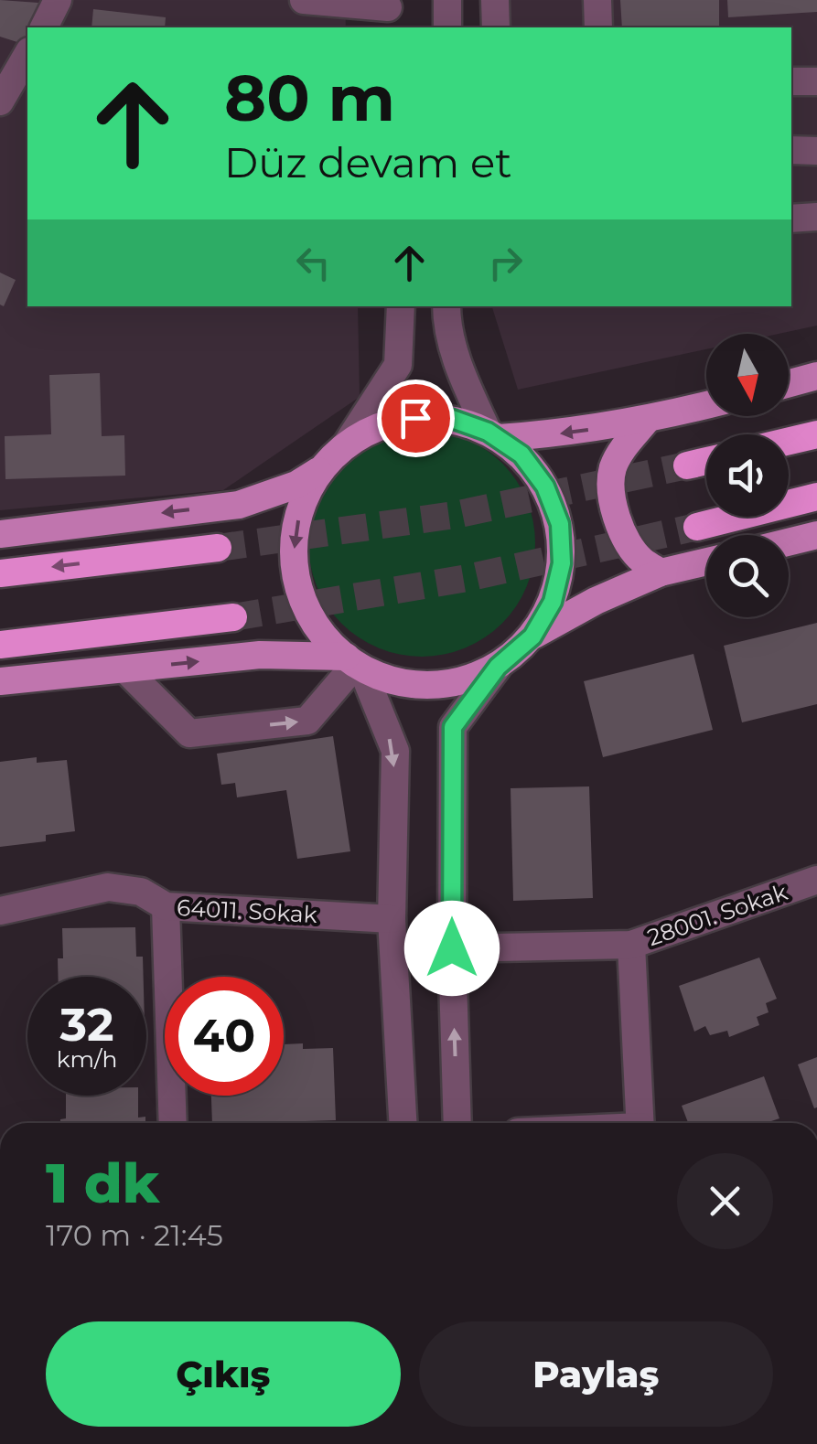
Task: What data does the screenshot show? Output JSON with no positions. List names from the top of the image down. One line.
{"streets":{"street":["64011. Sokak","28001. Sokak"]},"north":"bottom","page":{"turn":["80 m","Düz devam et"],"speed":"32 km/h","limit":"40","heading":["1 dk","170 m · 21:45"],"buttons":["Çıkış","Paylaş"]}}
